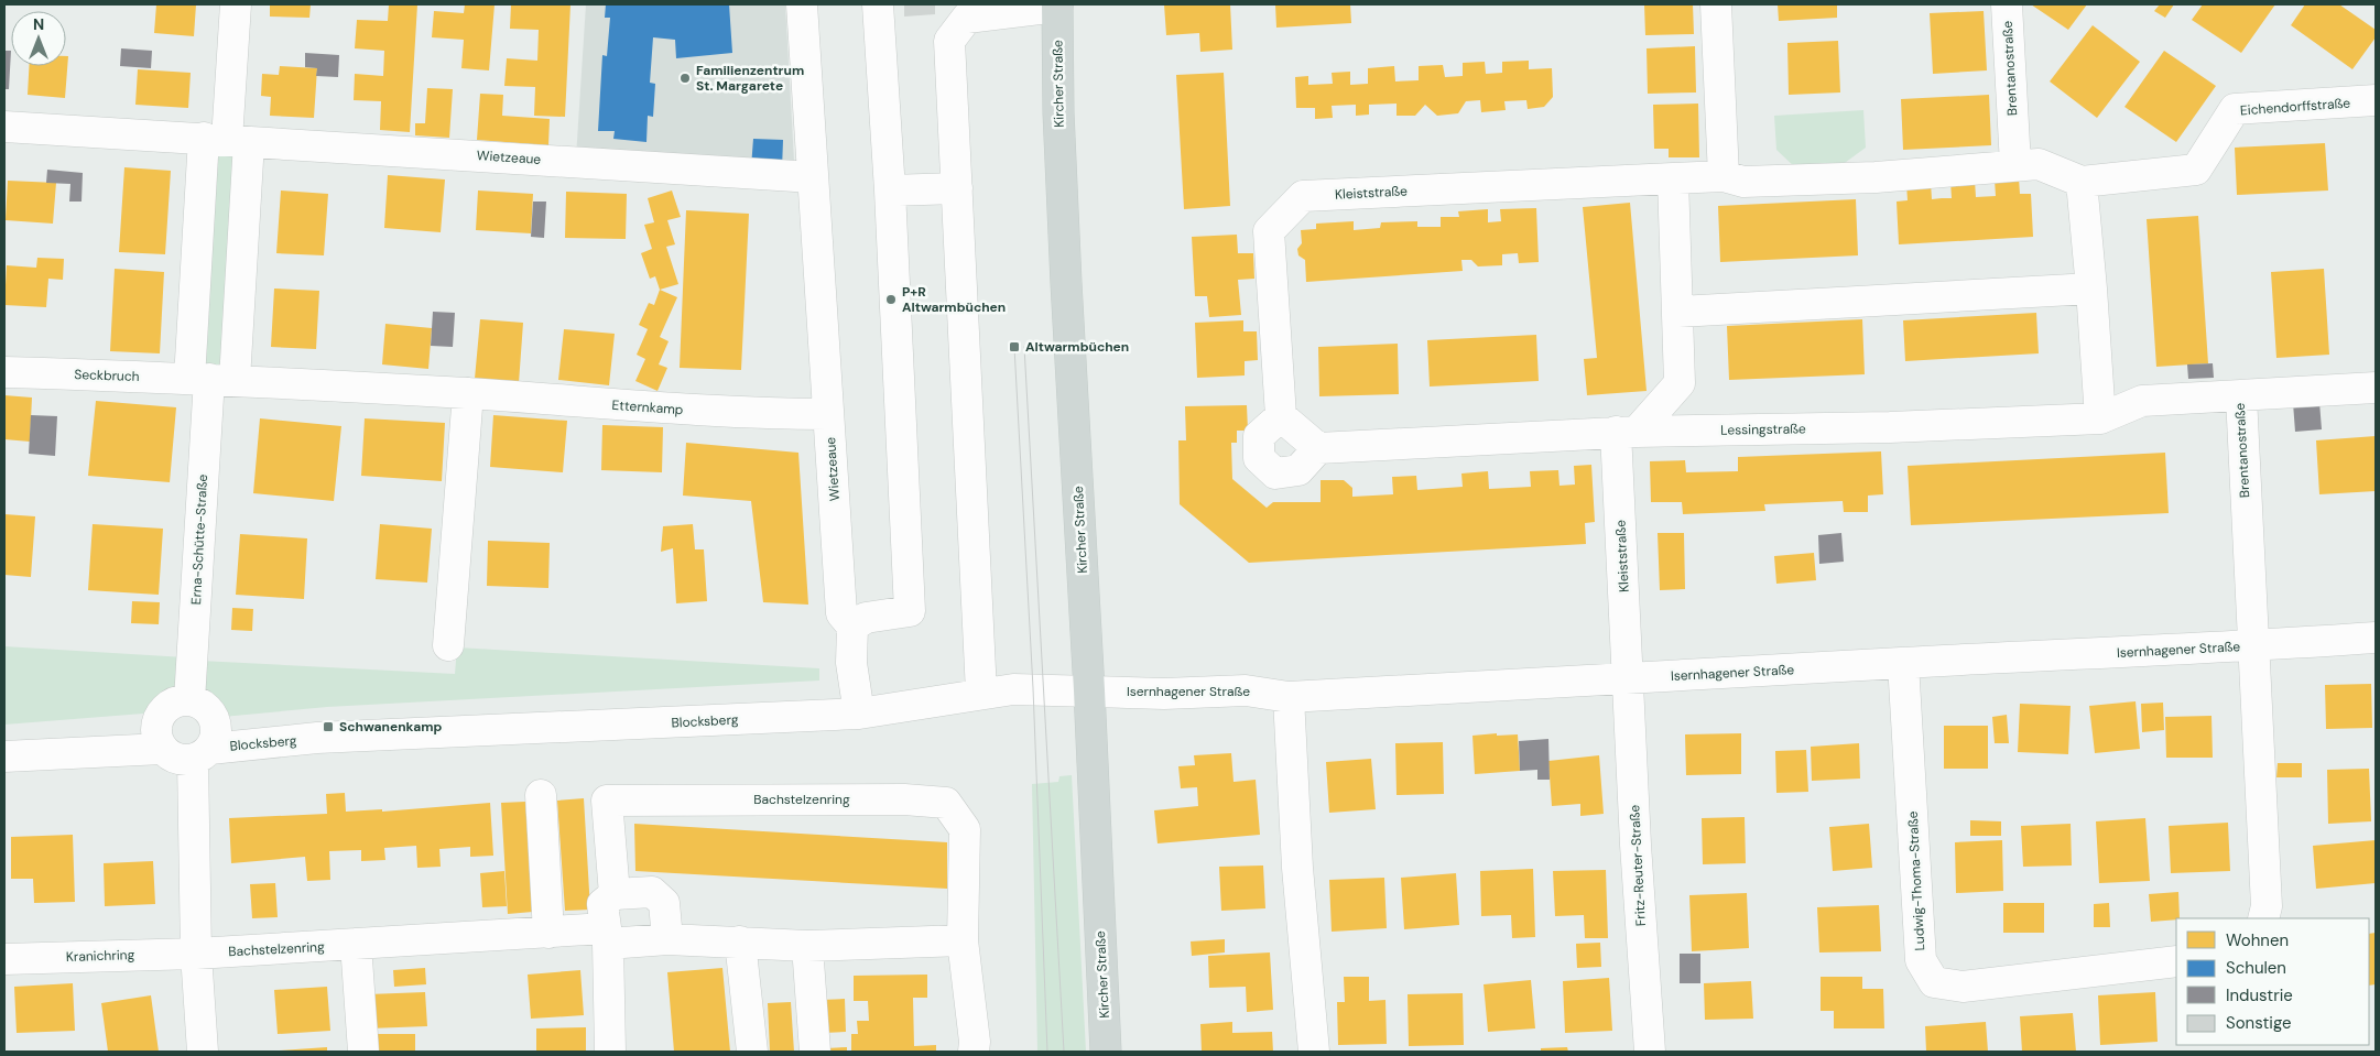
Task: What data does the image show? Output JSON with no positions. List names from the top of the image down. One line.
{"streets":{"main road":["Kircher Straße"],"street":["Brentanostraße","Eichendorffstraße","Wietzeaue","Kleiststraße","Seckbruch","Etternkamp","Lessingstraße","Erna-Schütte-Straße","Isernhagener Straße","Blocksberg","Bachstelzenring","Fritz-Reuter-Straße","Ludwig-Thoma-Straße","Kranichring"]},"crossings":[["Brentanostraße","Lessingstraße"],["Brentanostraße","Isernhagener Straße"],["Kircher Straße","Isernhagener Straße"],["Kircher Straße","Blocksberg"],["Wietzeaue","Etternkamp"],["Wietzeaue","Erna-Schütte-Straße"],["Kleiststraße","Lessingstraße"],["Kleiststraße","Isernhagener Straße"],["Kleiststraße","Fritz-Reuter-Straße"],["Seckbruch","Etternkamp"],["Seckbruch","Erna-Schütte-Straße"],["Etternkamp","Erna-Schütte-Straße"],["Erna-Schütte-Straße","Blocksberg"],["Isernhagener Straße","Blocksberg"],["Isernhagener Straße","Fritz-Reuter-Straße"],["Isernhagener Straße","Ludwig-Thoma-Straße"],["Bachstelzenring","Kranichring"]],"places":{"other":["Familienzentrum St. Margarete","P+R Altwarmbüchen"],"transit":["Altwarmbüchen","Schwanenkamp"]},"legend":["Wohnen","Schulen","Industrie","Sonstige"],"north":"top"}
